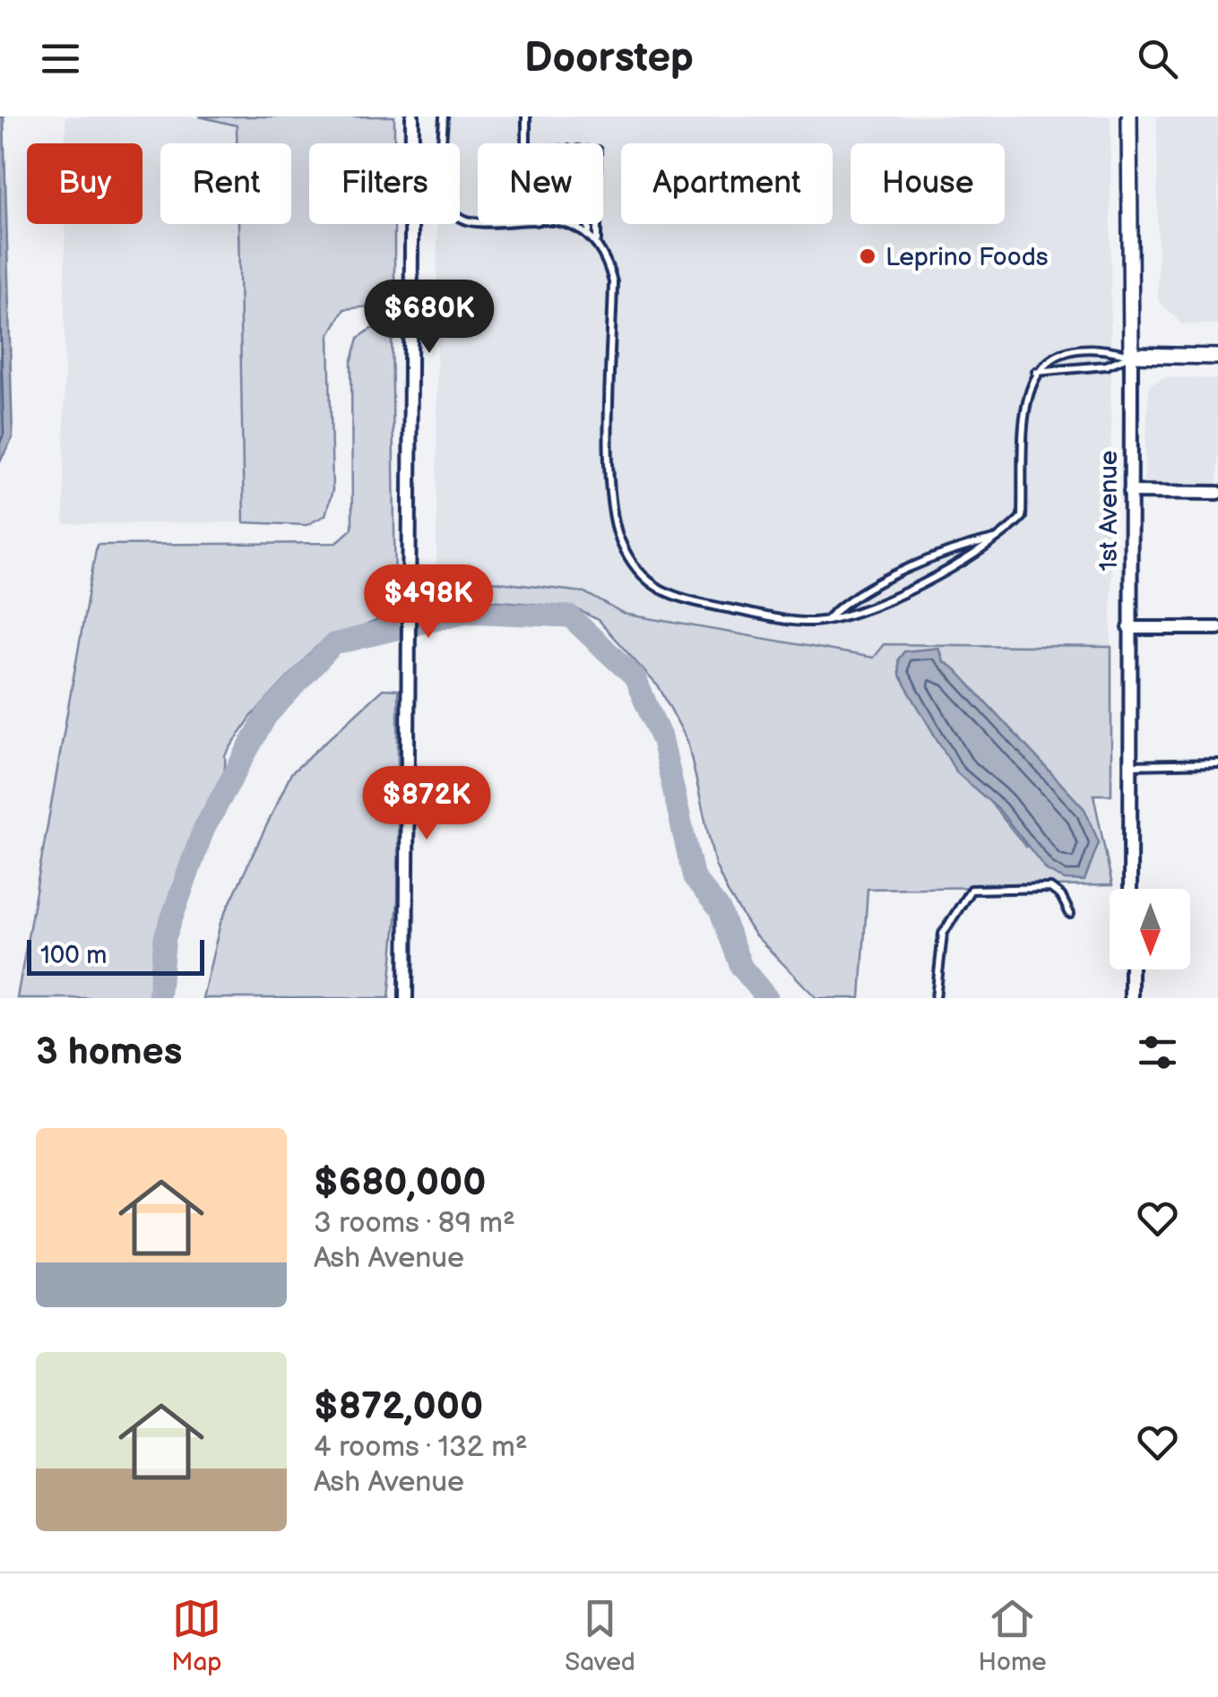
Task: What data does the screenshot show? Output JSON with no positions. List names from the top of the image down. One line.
{"streets":{"street":["1st Avenue"]},"places":["Leprino Foods"],"scale_bar":"100 m","north":"bottom","page":{"header":"Doorstep","chip":["Buy","Rent","Filters","New","Apartment","House"],"price":["$680K","$498K","$872K"],"scale":"100 m","heading":"3 homes","list":[{"name":"$680,000","note":"3 rooms · 89 m² · Ash Avenue"},{"name":"$872,000","note":"4 rooms · 132 m² · Ash Avenue"}],"tabs":["Map","Saved","Home"]}}
